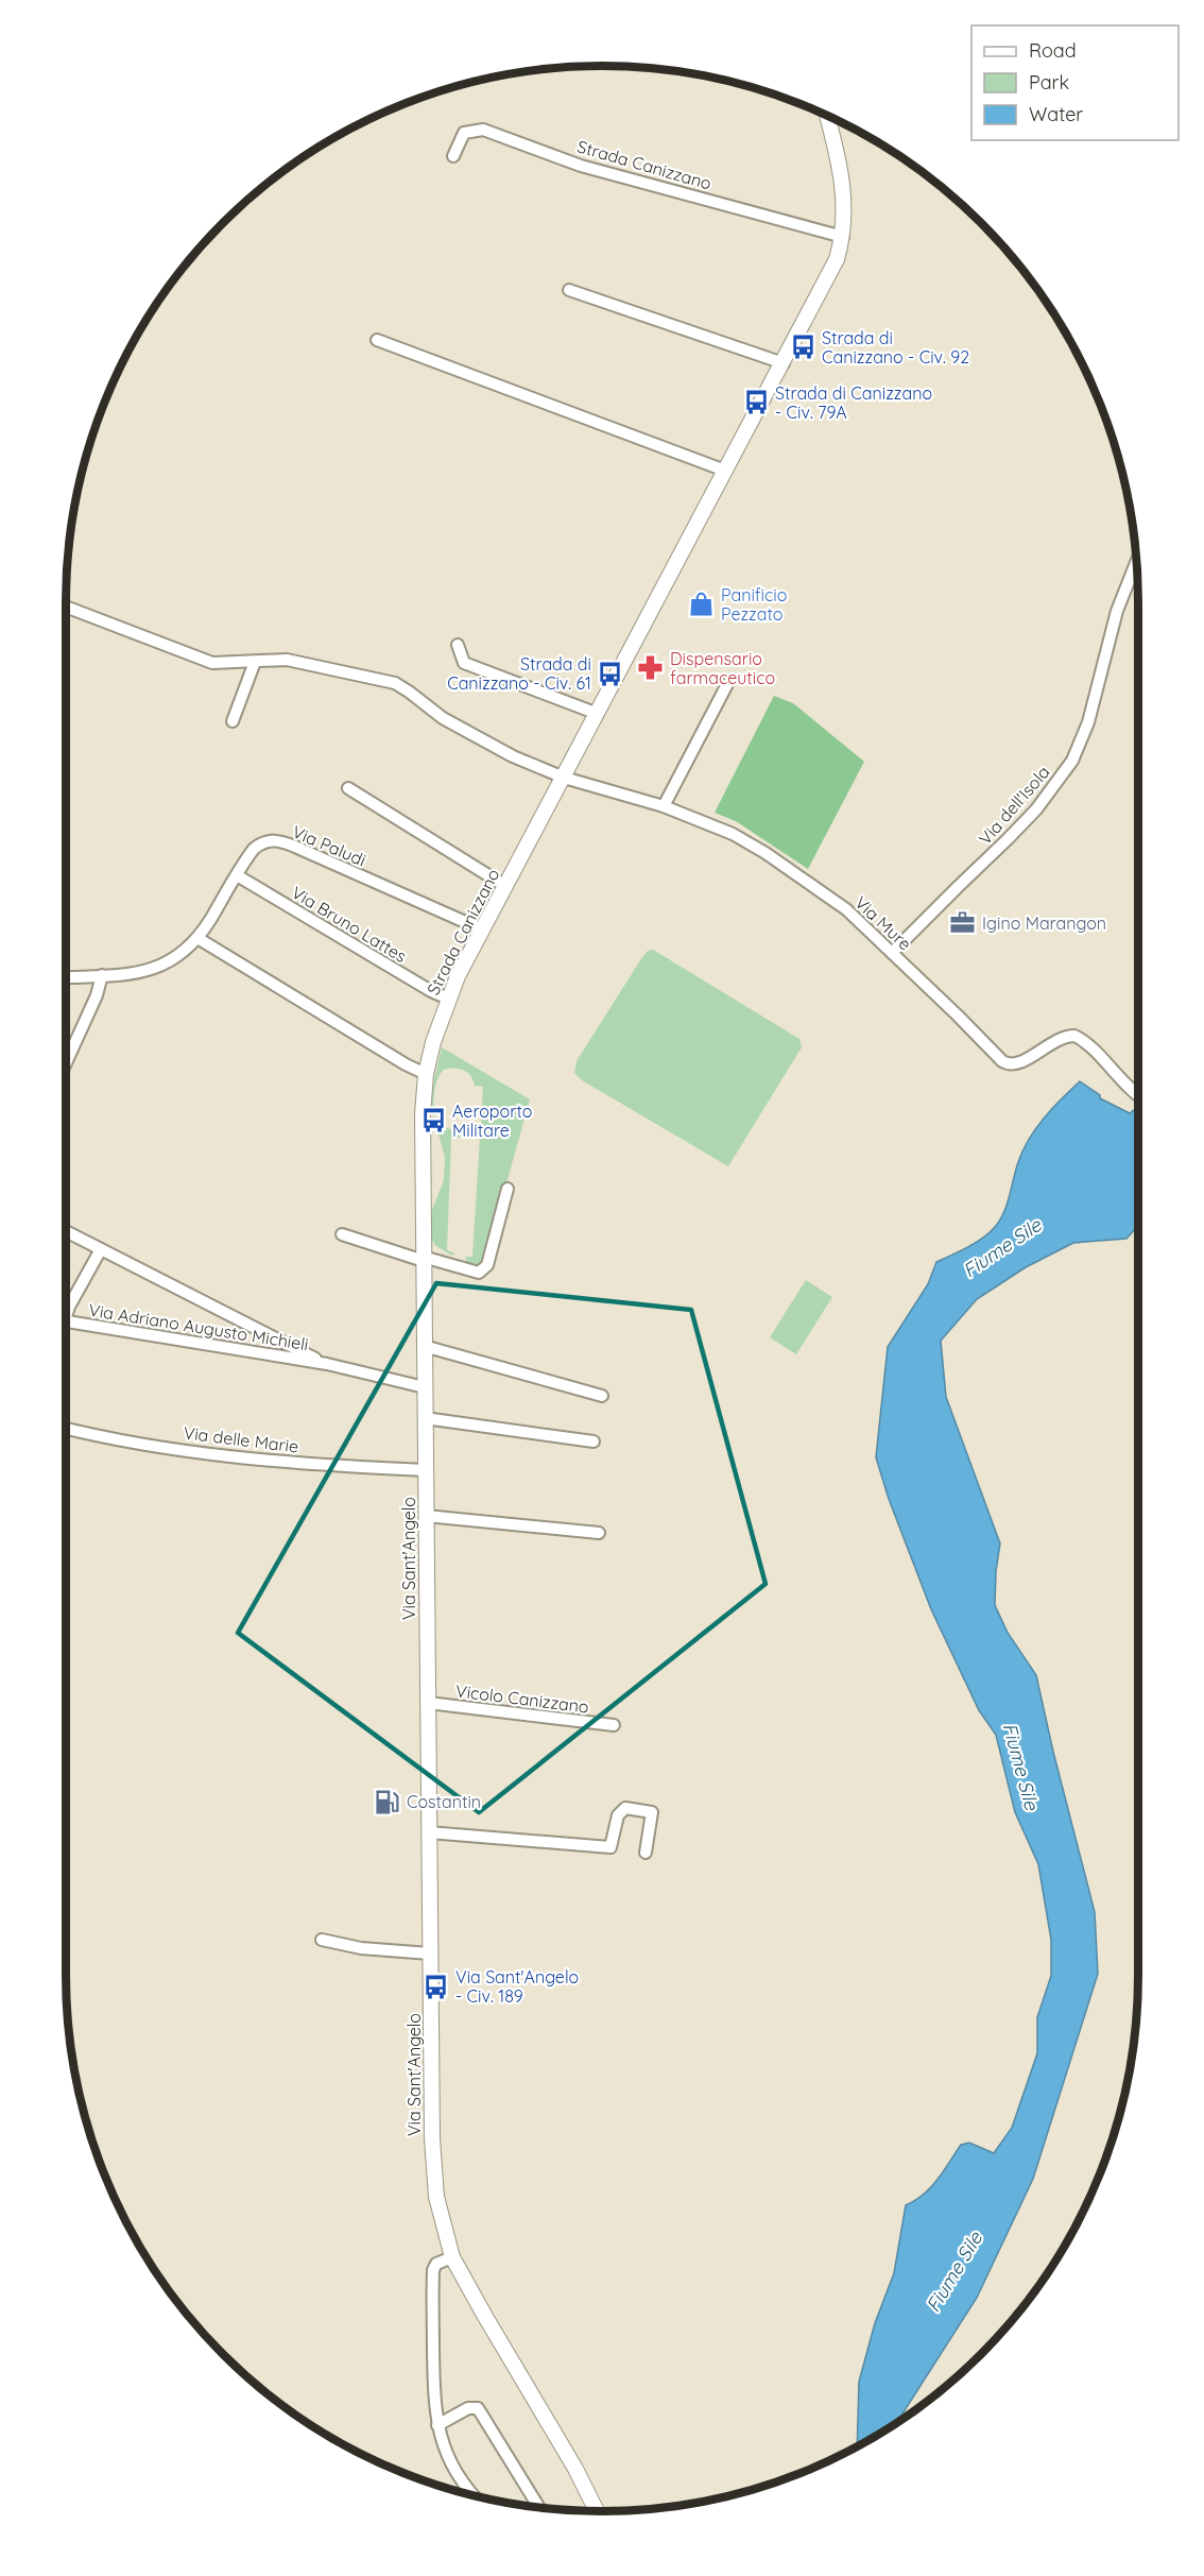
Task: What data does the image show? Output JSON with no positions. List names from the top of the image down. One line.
{"streets":{"street":["Strada Canizzano","Via dell'Isola","Via Paludi","Via Mure","Via Bruno Lattes","Via Adriano Augusto Michieli","Via delle Marie","Via Sant'Angelo","Vicolo Canizzano"]},"crossings":[["Strada Canizzano","Via Paludi"],["Strada Canizzano","Via Mure"],["Strada Canizzano","Via Bruno Lattes"],["Strada Canizzano","Via Adriano Augusto Michieli"],["Strada Canizzano","Via delle Marie"],["Strada Canizzano","Via Sant'Angelo"],["Via dell'Isola","Via Mure"],["Via Paludi","Via Bruno Lattes"],["Via delle Marie","Via Sant'Angelo"],["Via Sant'Angelo","Vicolo Canizzano"]],"water":["Fiume Sile"],"places":{"bus stop":["Strada di Canizzano - Civ. 92","Strada di Canizzano - Civ. 79A","Strada di Canizzano - Civ. 61","Aeroporto Militare","Via Sant'Angelo - Civ. 189"],"shop":["Panificio Pezzato"],"pharmacy":["Dispensario farmaceutico"],"office":["Igino Marangon"],"fuel station":["Costantin"]},"legend":["Road","Park","Water"]}
